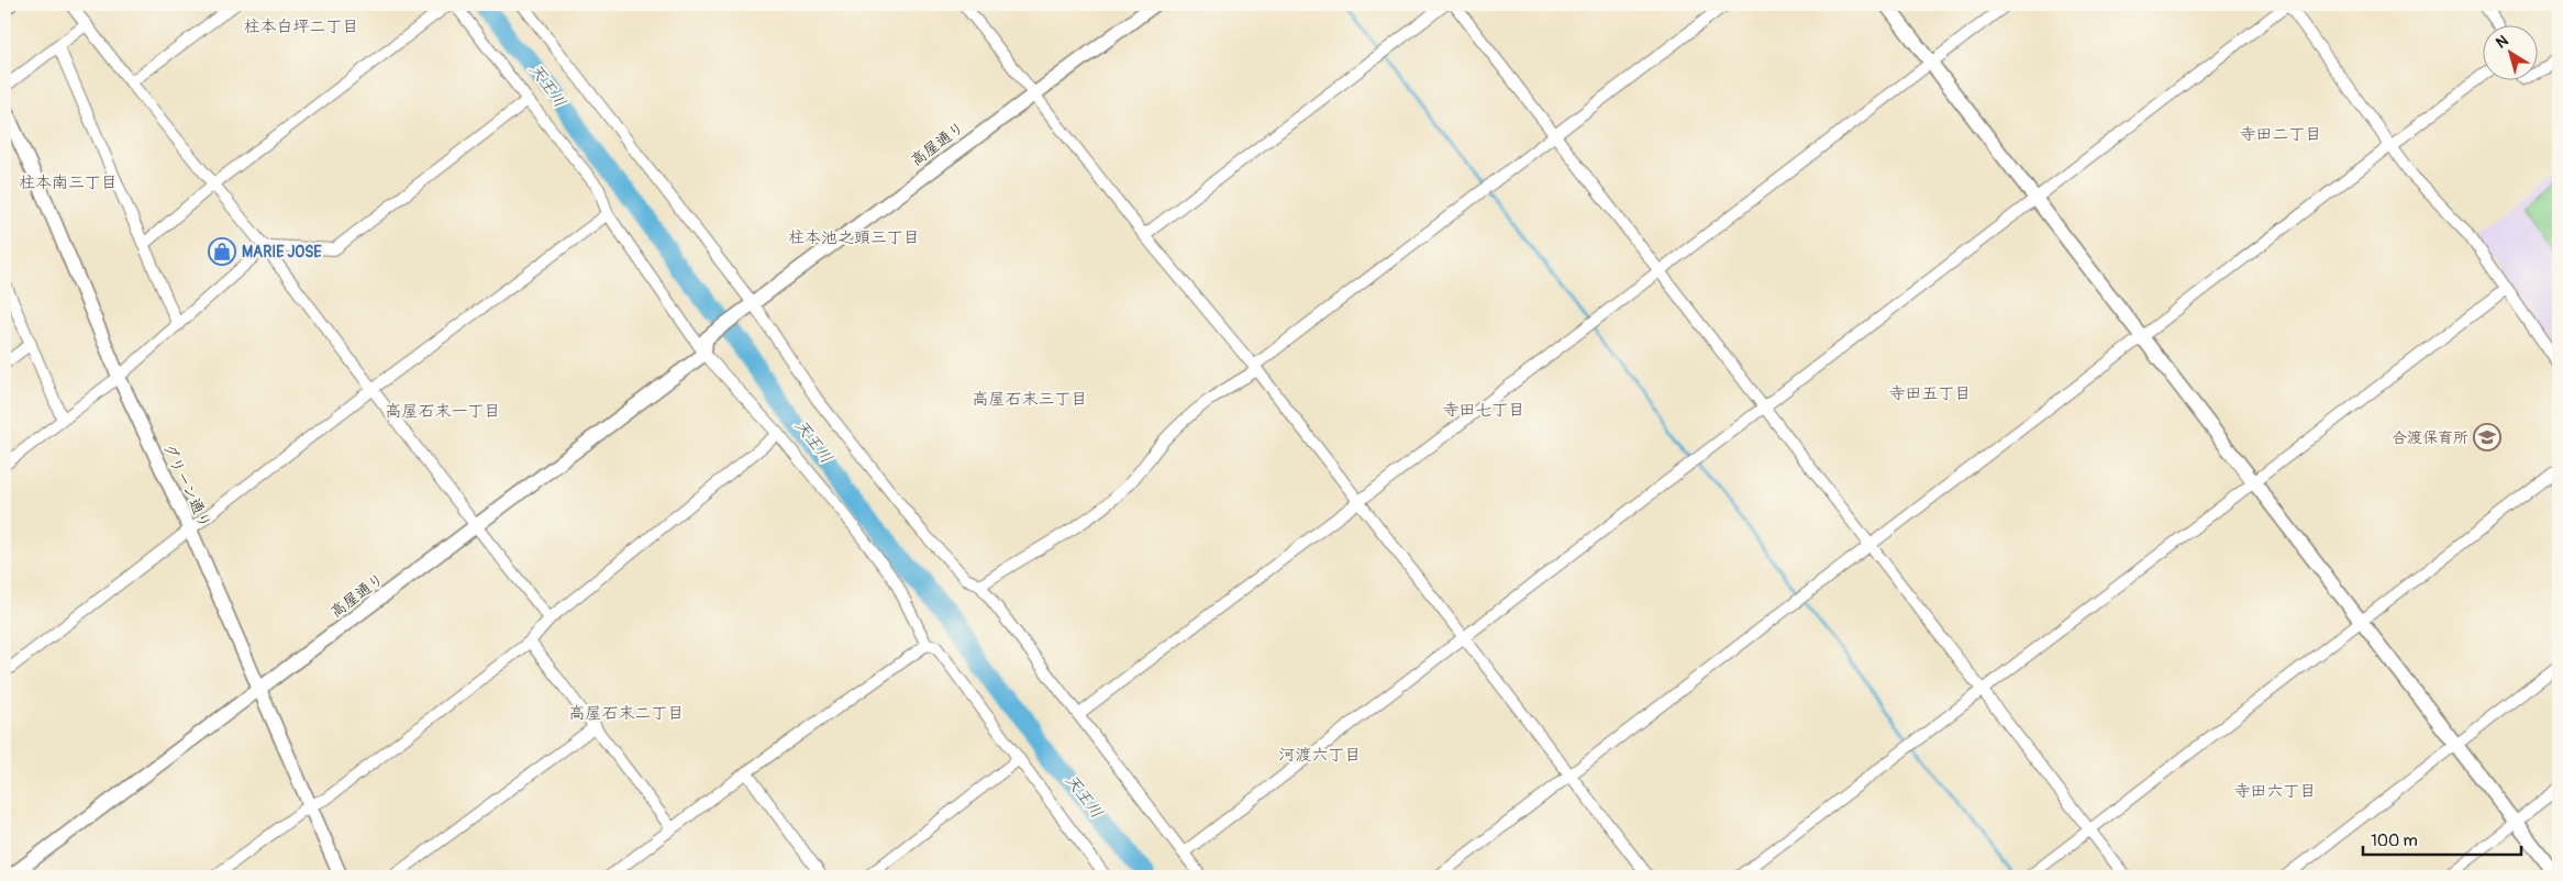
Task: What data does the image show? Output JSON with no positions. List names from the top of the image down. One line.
{"streets":{"street":["高屋通り","グリーン通り"]},"crossings":[["高屋通り","グリーン通り"]],"districts":["柱本白坪二丁目","寺田二丁目","柱本南三丁目","柱本池之頭三丁目","寺田五丁目","高屋石末三丁目","寺田七丁目","高屋石末一丁目","高屋石末二丁目","河渡六丁目","寺田六丁目"],"water":["天王川"],"places":{"shop":["MARIE JOSE"],"school or university":["合渡保育所"]},"scale_bar":"100 m","north":"top left"}
